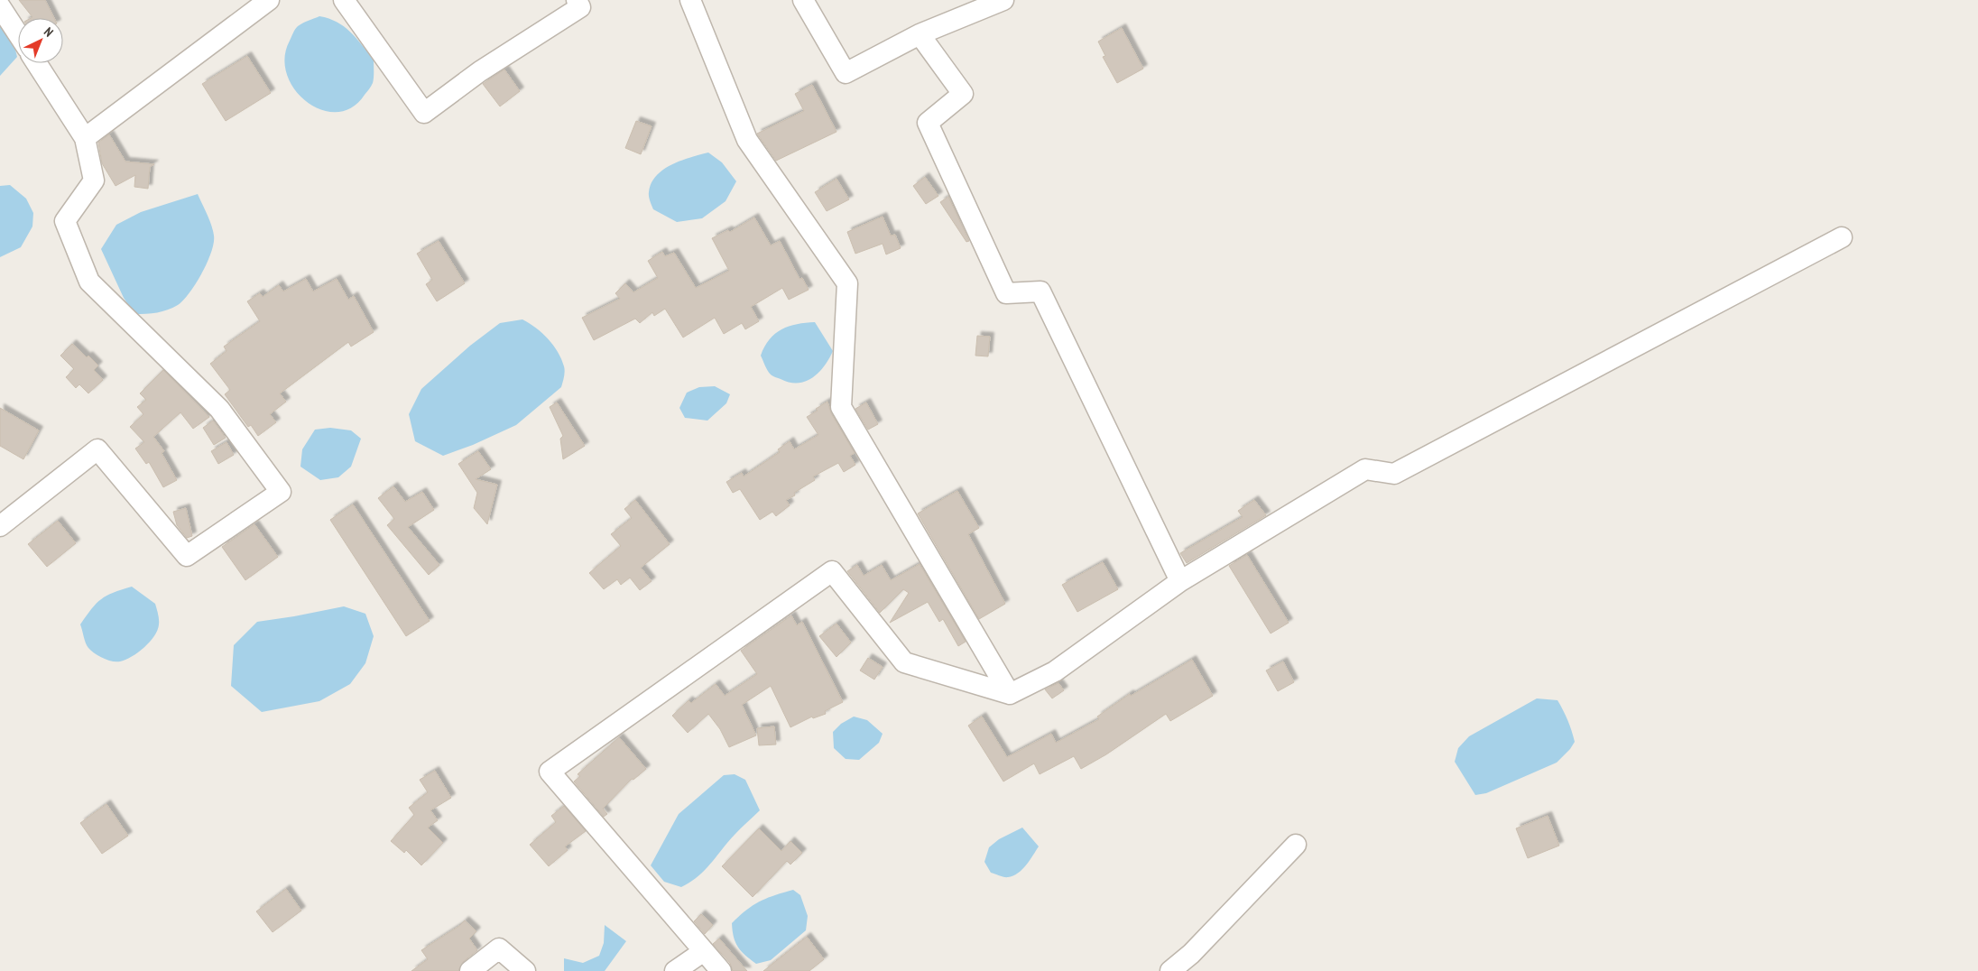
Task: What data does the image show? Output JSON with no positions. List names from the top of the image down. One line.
{"north":"top right"}
